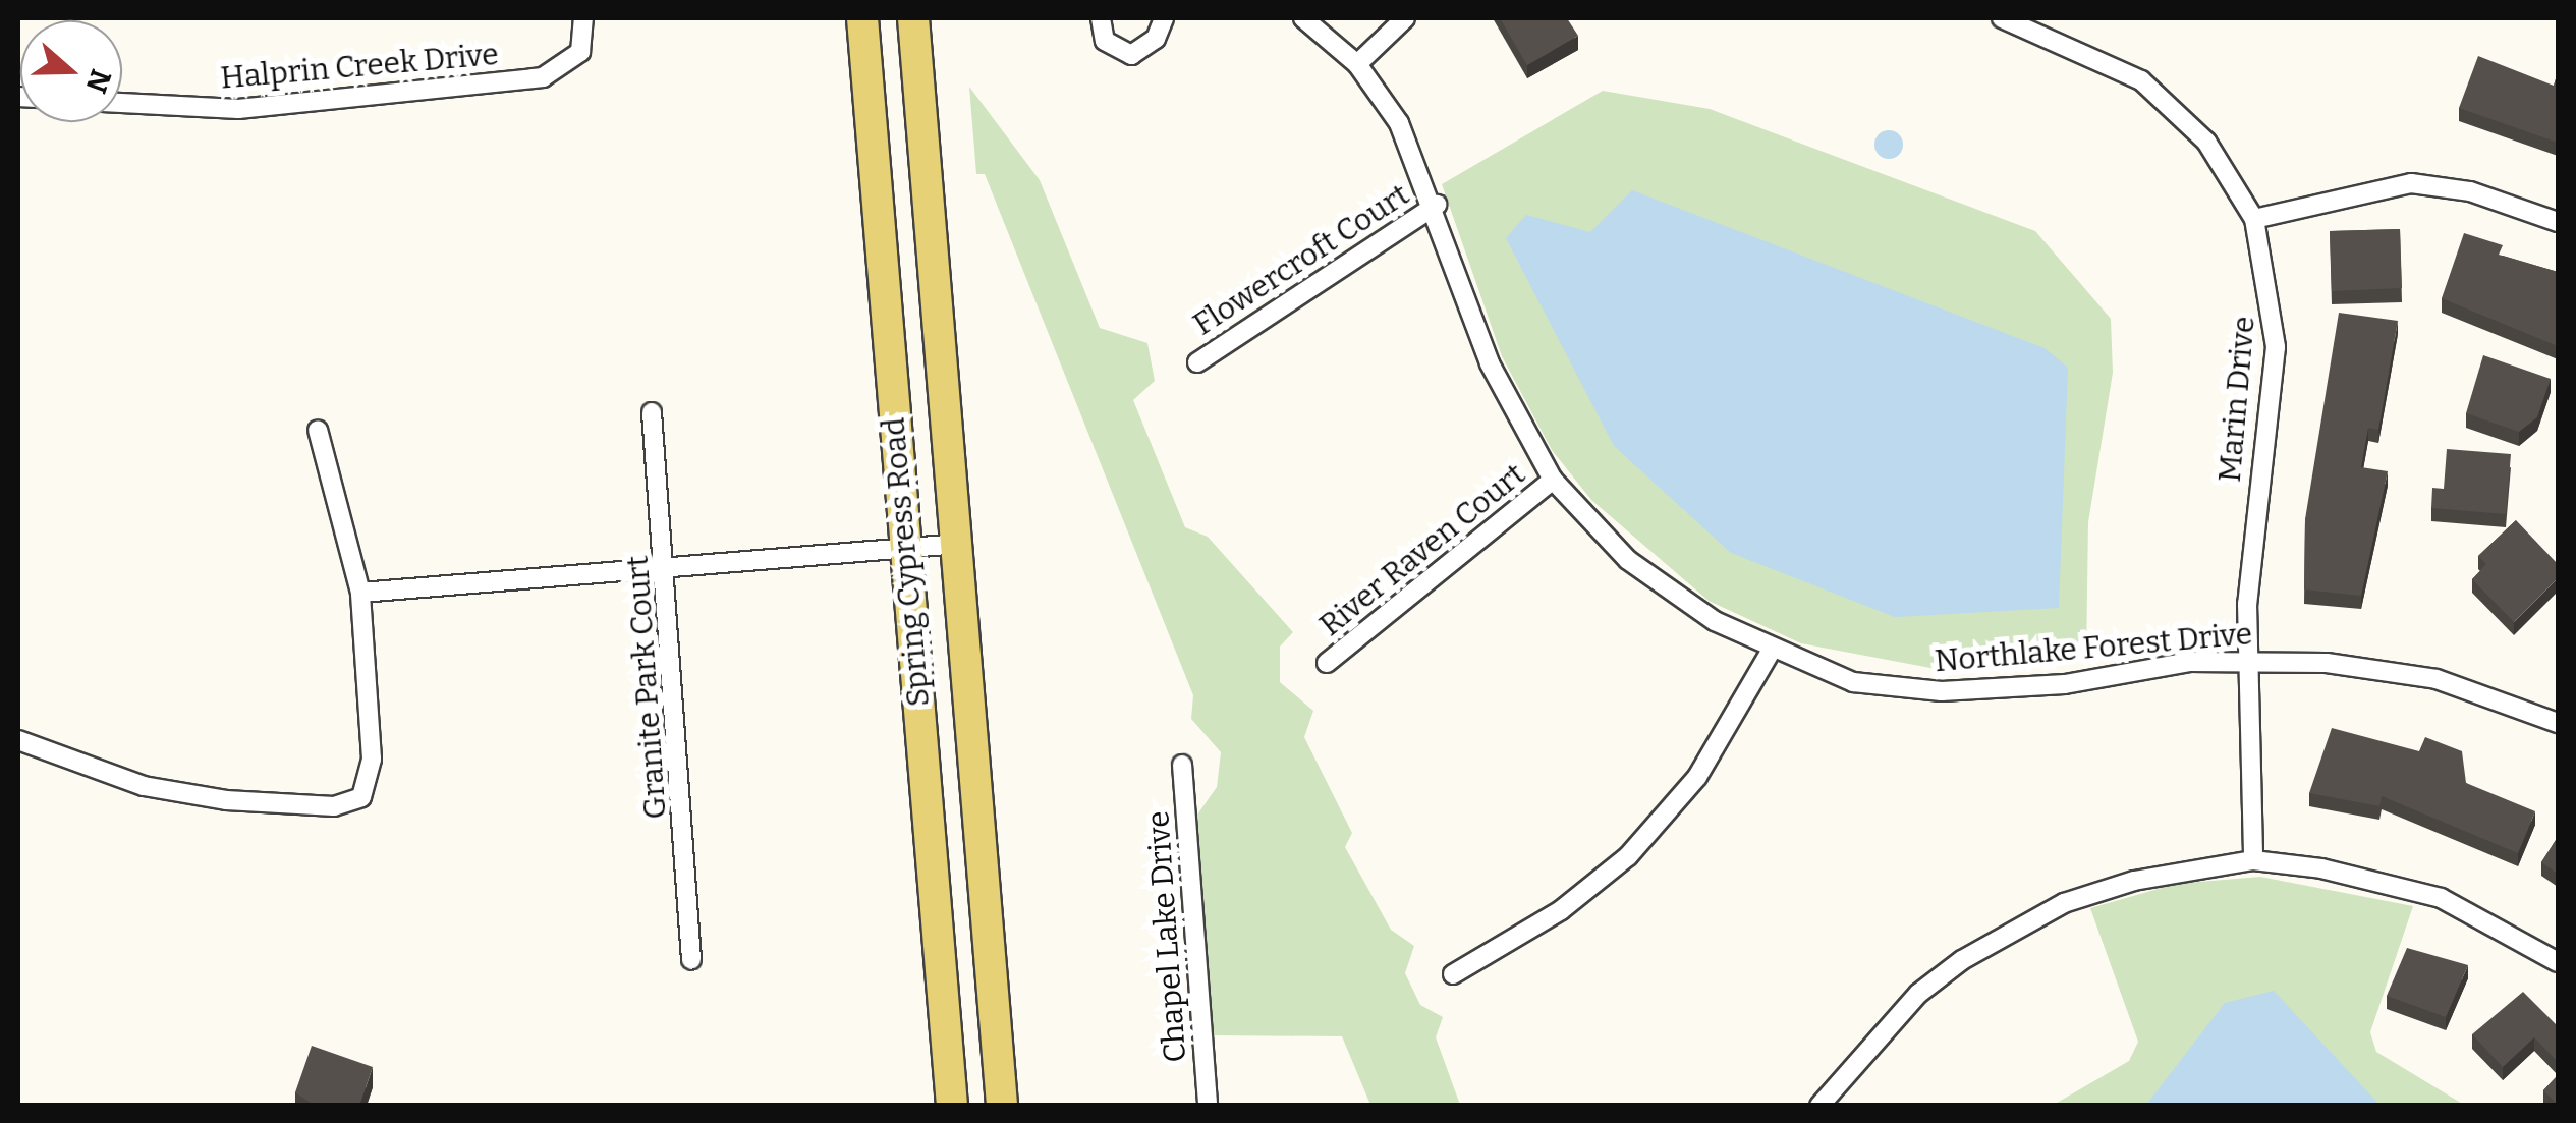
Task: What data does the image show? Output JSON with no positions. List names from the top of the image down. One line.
{"streets":{"main road":["Spring Cypress Road"],"street":["Halprin Creek Drive","Flowercroft Court","Marin Drive","River Raven Court","Northlake Forest Drive","Granite Park Court","Chapel Lake Drive"]},"crossings":[["Flowercroft Court","Northlake Forest Drive"],["Marin Drive","Northlake Forest Drive"],["River Raven Court","Northlake Forest Drive"]],"north":"right"}
